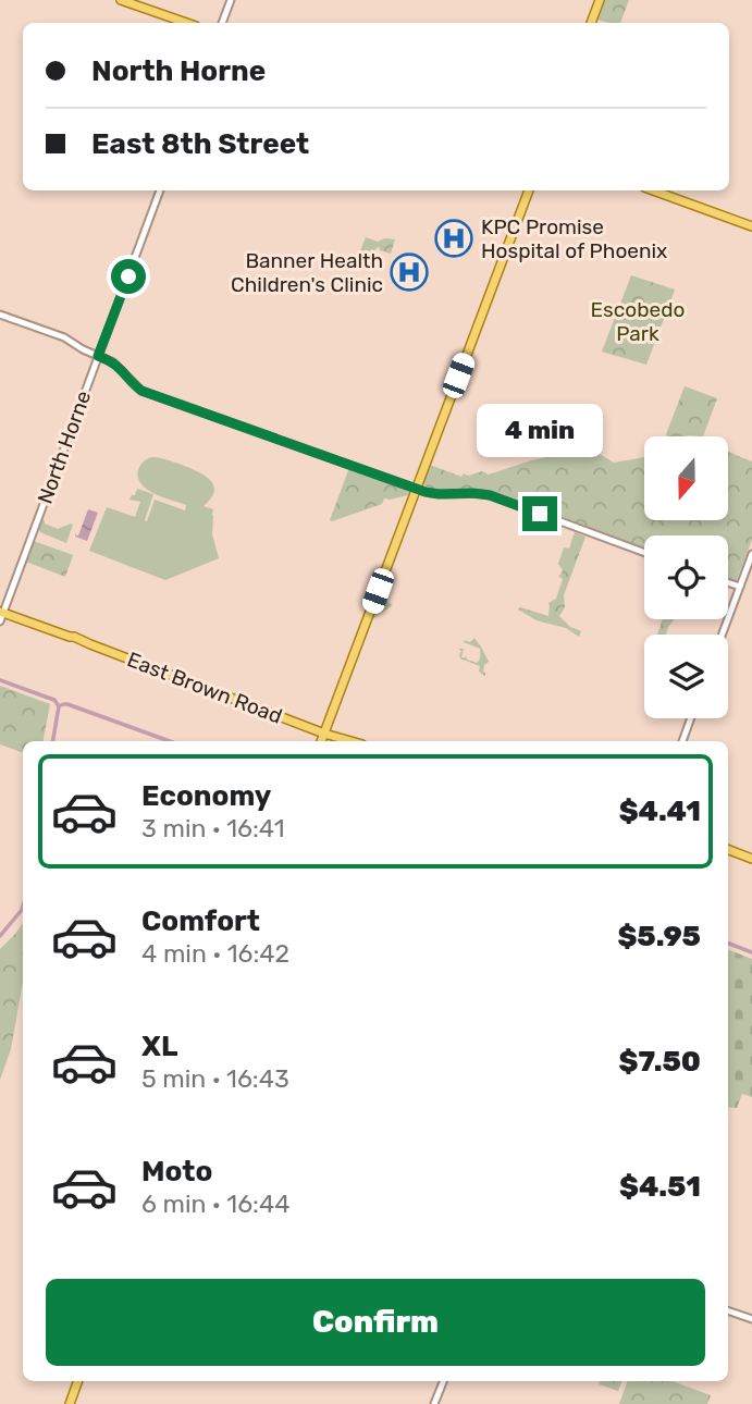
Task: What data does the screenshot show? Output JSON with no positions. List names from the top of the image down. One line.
{"streets":{"main road":["East Brown Road"],"street":["North Horne"]},"crossings":[["North Horne","East Brown Road"]],"parks":["Escobedo Park"],"places":{"hospital":["KPC Promise Hospital of Phoenix","Banner Health Children's Clinic"]},"north":"bottom","page":{"banner":["North Horne","East 8th Street"],"bubble":"4 min","list":[{"name":"Economy","note":"3 min · 16:41","value":"$4.41"},{"name":"Comfort","note":"4 min · 16:42","value":"$5.95"},{"name":"XL","note":"5 min · 16:43","value":"$7.50"},{"name":"Moto","note":"6 min · 16:44","value":"$4.51"}],"buttons":"Confirm"}}
